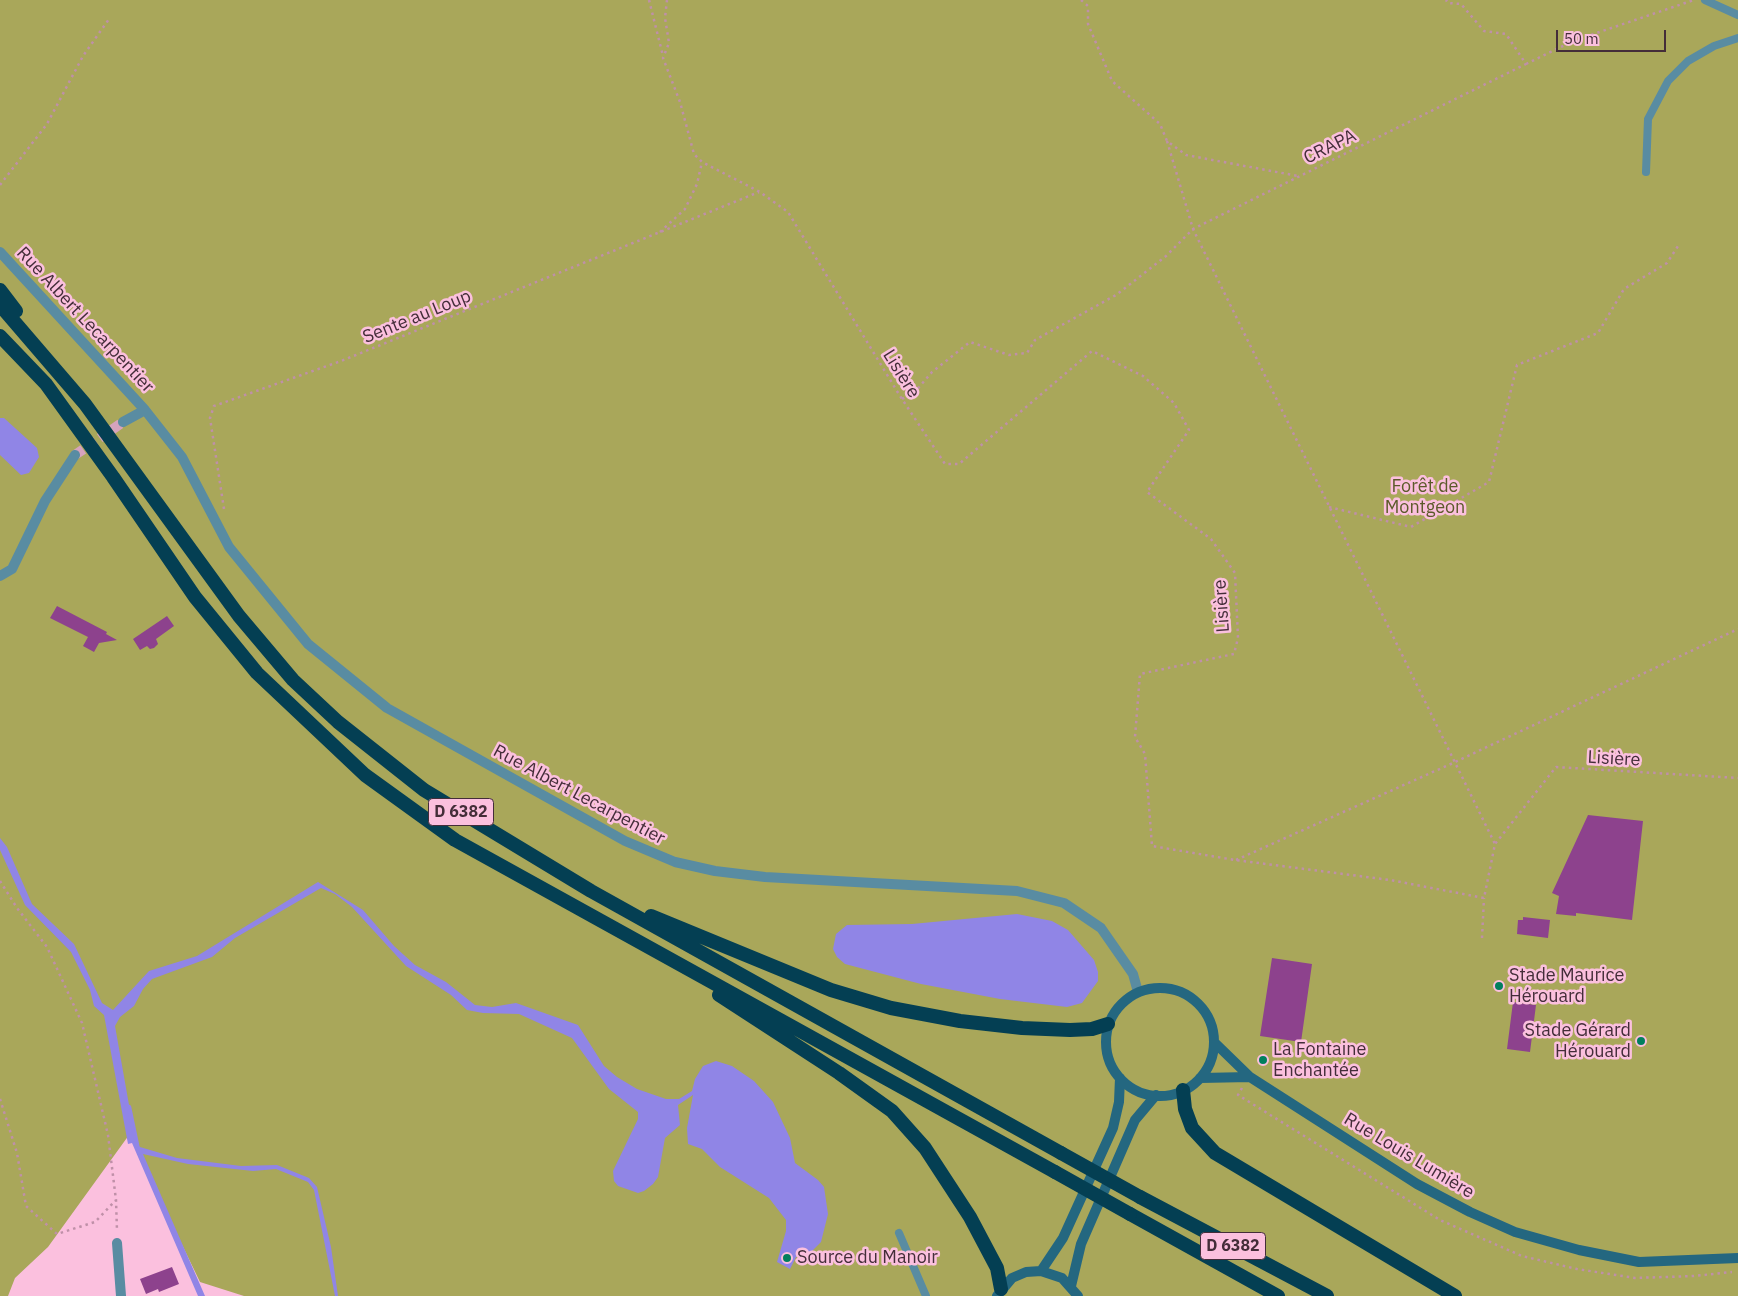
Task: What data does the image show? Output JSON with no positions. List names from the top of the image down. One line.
{"streets":{"highway":["D 6382"],"main road":["Rue Louis Lumière"],"street":["Rue Albert Lecarpentier"],"path":["CRAPA","Sente au Loup","Lisière"]},"crossings":[["Sente au Loup","Lisière"],["Rue Albert Lecarpentier","Rue Louis Lumière"]],"parks":["Forêt de Montgeon"],"places":["Stade Maurice Hérouard","Stade Gérard Hérouard","La Fontaine Enchantée","Source du Manoir"],"scale_bar":"50 m"}
